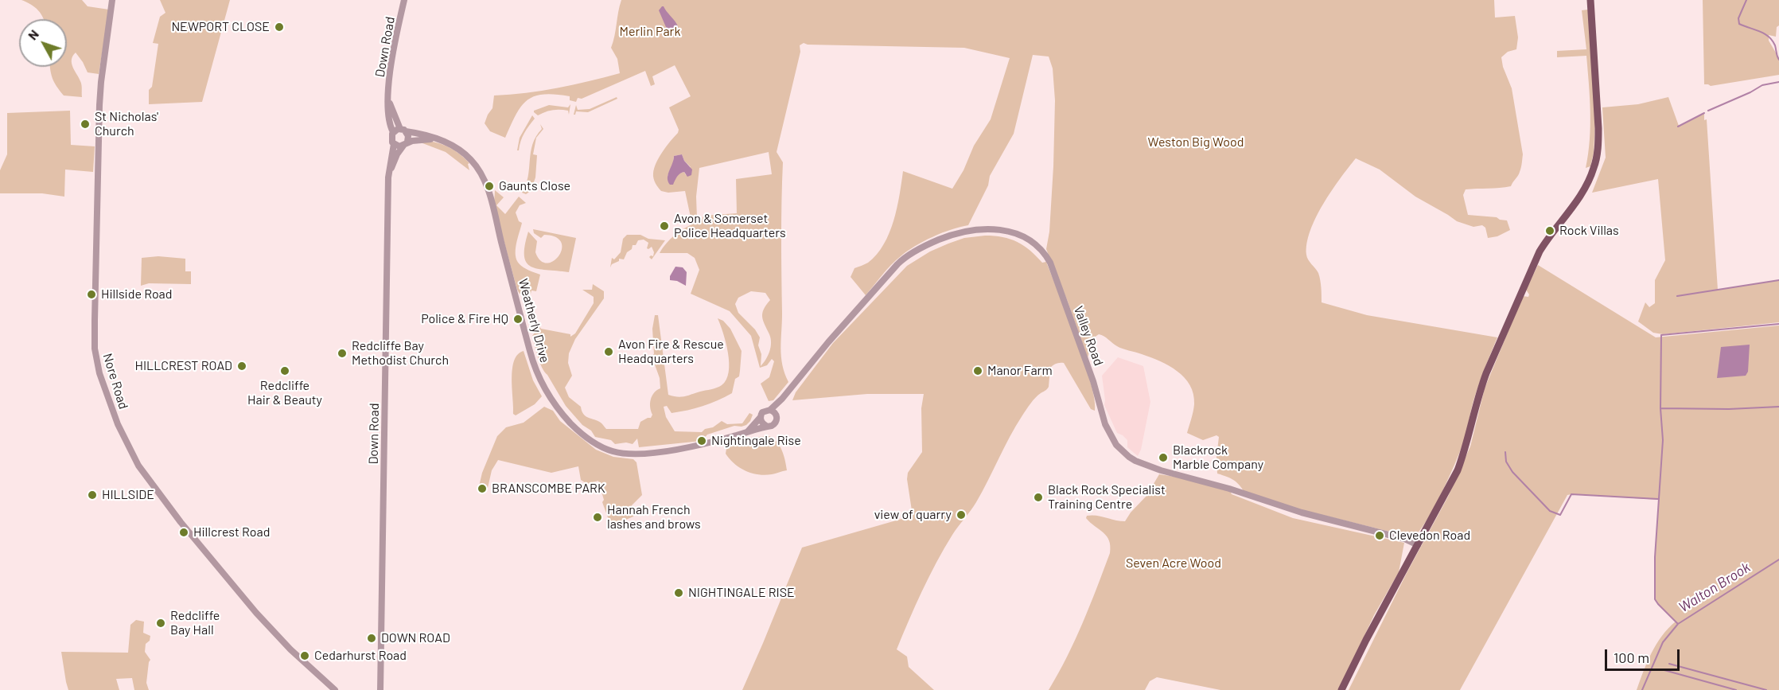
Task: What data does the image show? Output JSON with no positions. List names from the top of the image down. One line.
{"streets":{"street":["Down Road","Weatherly Drive","Valley Road","Nore Road"]},"crossings":[["Down Road","Weatherly Drive"],["Weatherly Drive","Valley Road"]],"water":["Walton Brook"],"parks":["Merlin Park","Weston Big Wood","Seven Acre Wood"],"places":["NEWPORT CLOSE","St Nicholas' Church","Gaunts Close","Avon & Somerset Police Headquarters","Rock Villas","Hillside Road","Police & Fire HQ","Avon Fire & Rescue Headquarters","Redcliffe Bay Methodist Church","HILLCREST ROAD","Redcliffe Hair & Beauty","Manor Farm","Nightingale Rise","Blackrock Marble Company","BRANSCOMBE PARK","HILLSIDE","Black Rock Specialist Training Centre","view of quarry","Hannah French lashes and brows","Hillcrest Road","Clevedon Road","NIGHTINGALE RISE","Redcliffe Bay Hall","DOWN ROAD","Cedarhurst Road"],"scale_bar":"100 m","north":"top left"}
